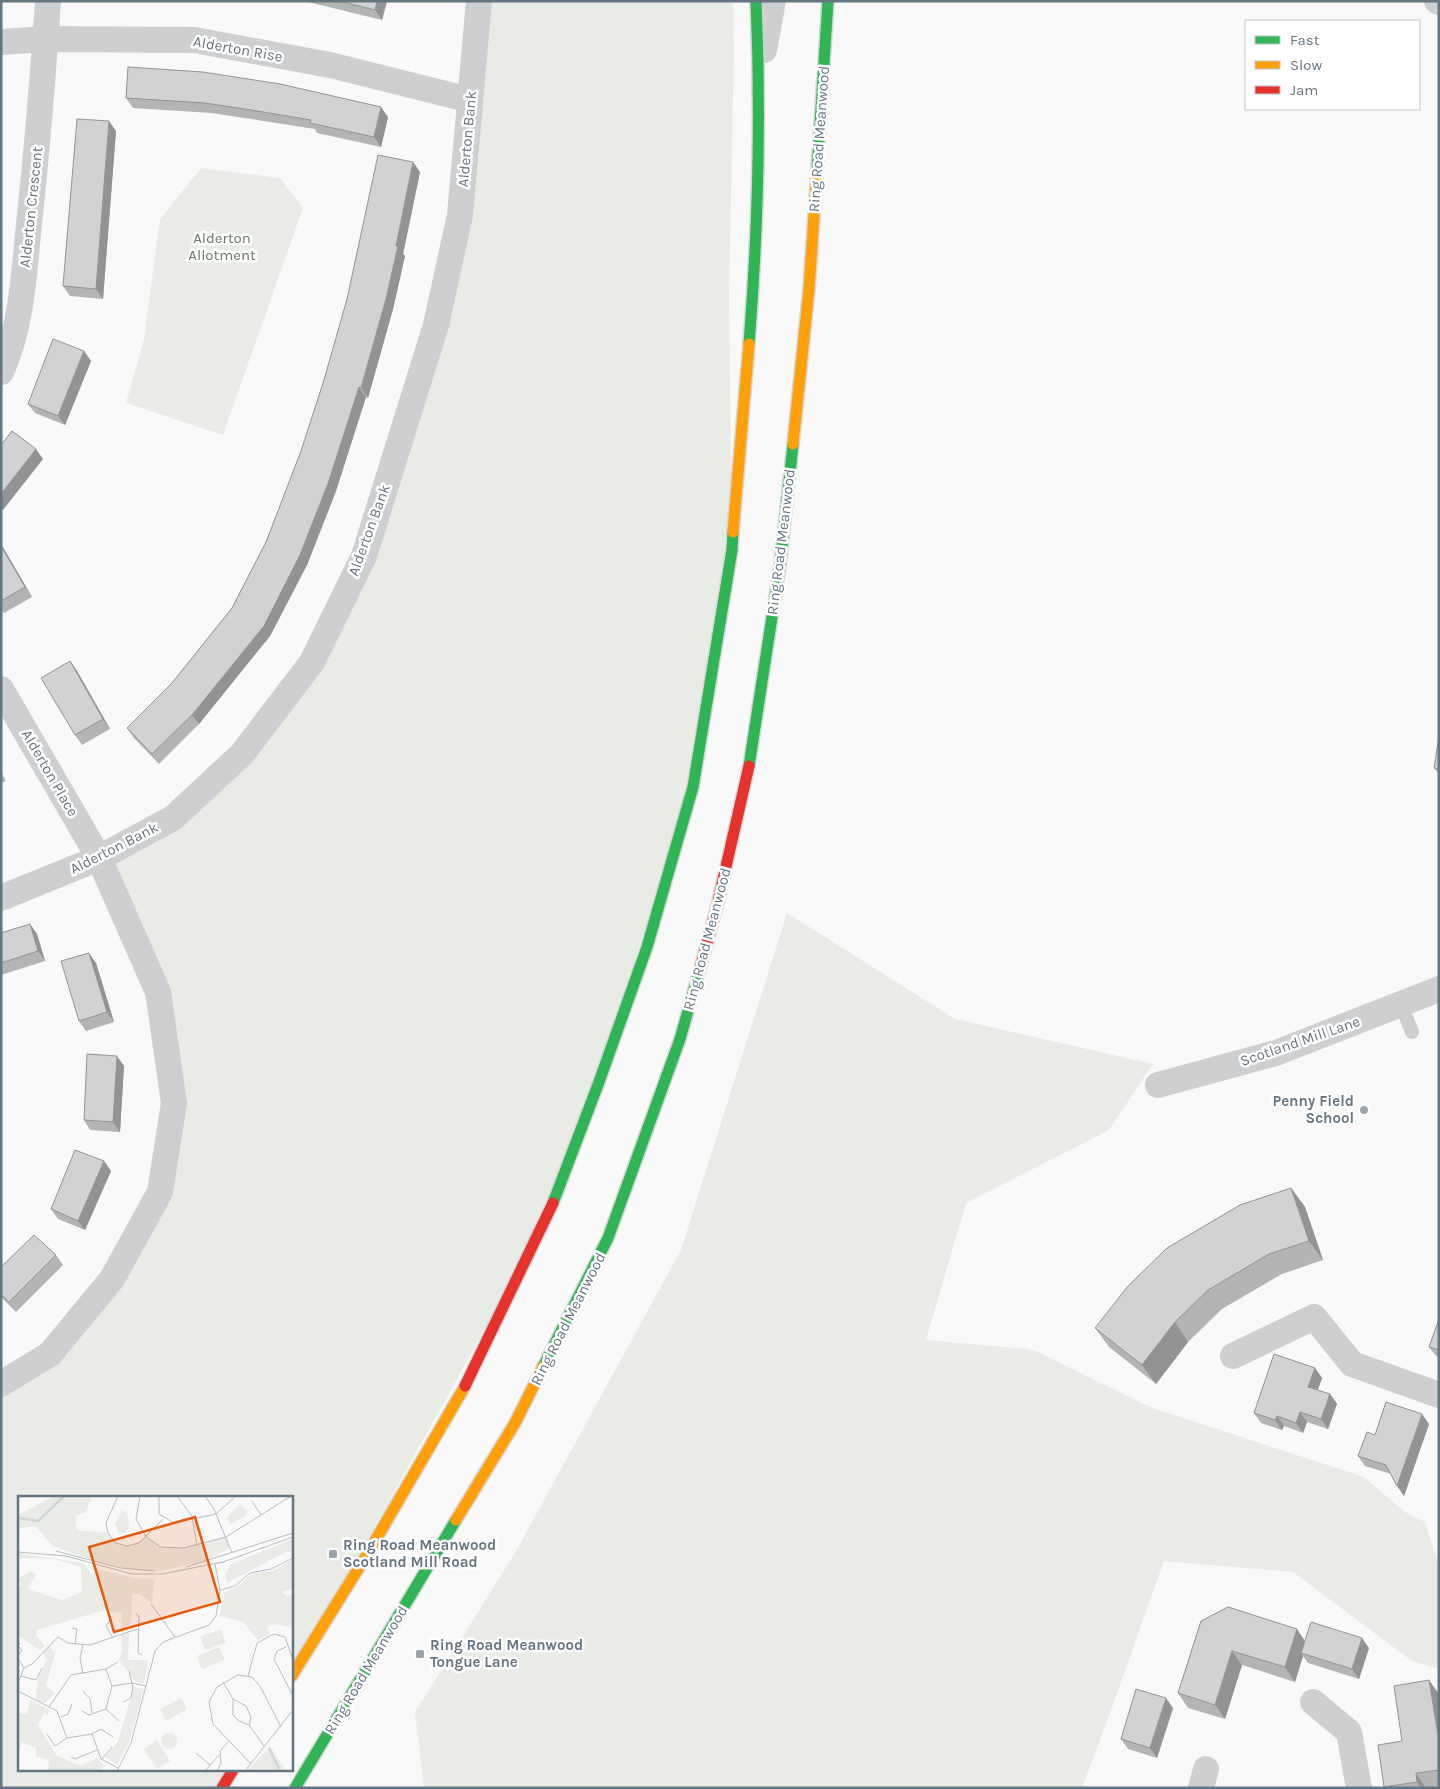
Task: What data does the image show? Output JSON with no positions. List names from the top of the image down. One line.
{"streets":{"highway":["Ring Road Meanwood"],"street":["Alderton Rise","Alderton Bank","Alderton Crescent","Alderton Place","Scotland Mill Lane"]},"crossings":[["Alderton Rise","Alderton Bank"],["Alderton Rise","Alderton Crescent"],["Alderton Bank","Alderton Place"]],"parks":["Alderton Allotment"],"places":{"other":["Penny Field School"],"transit":["Ring Road Meanwood Scotland Mill Road","Ring Road Meanwood Tongue Lane"]},"legend":["Fast","Slow","Jam"]}
